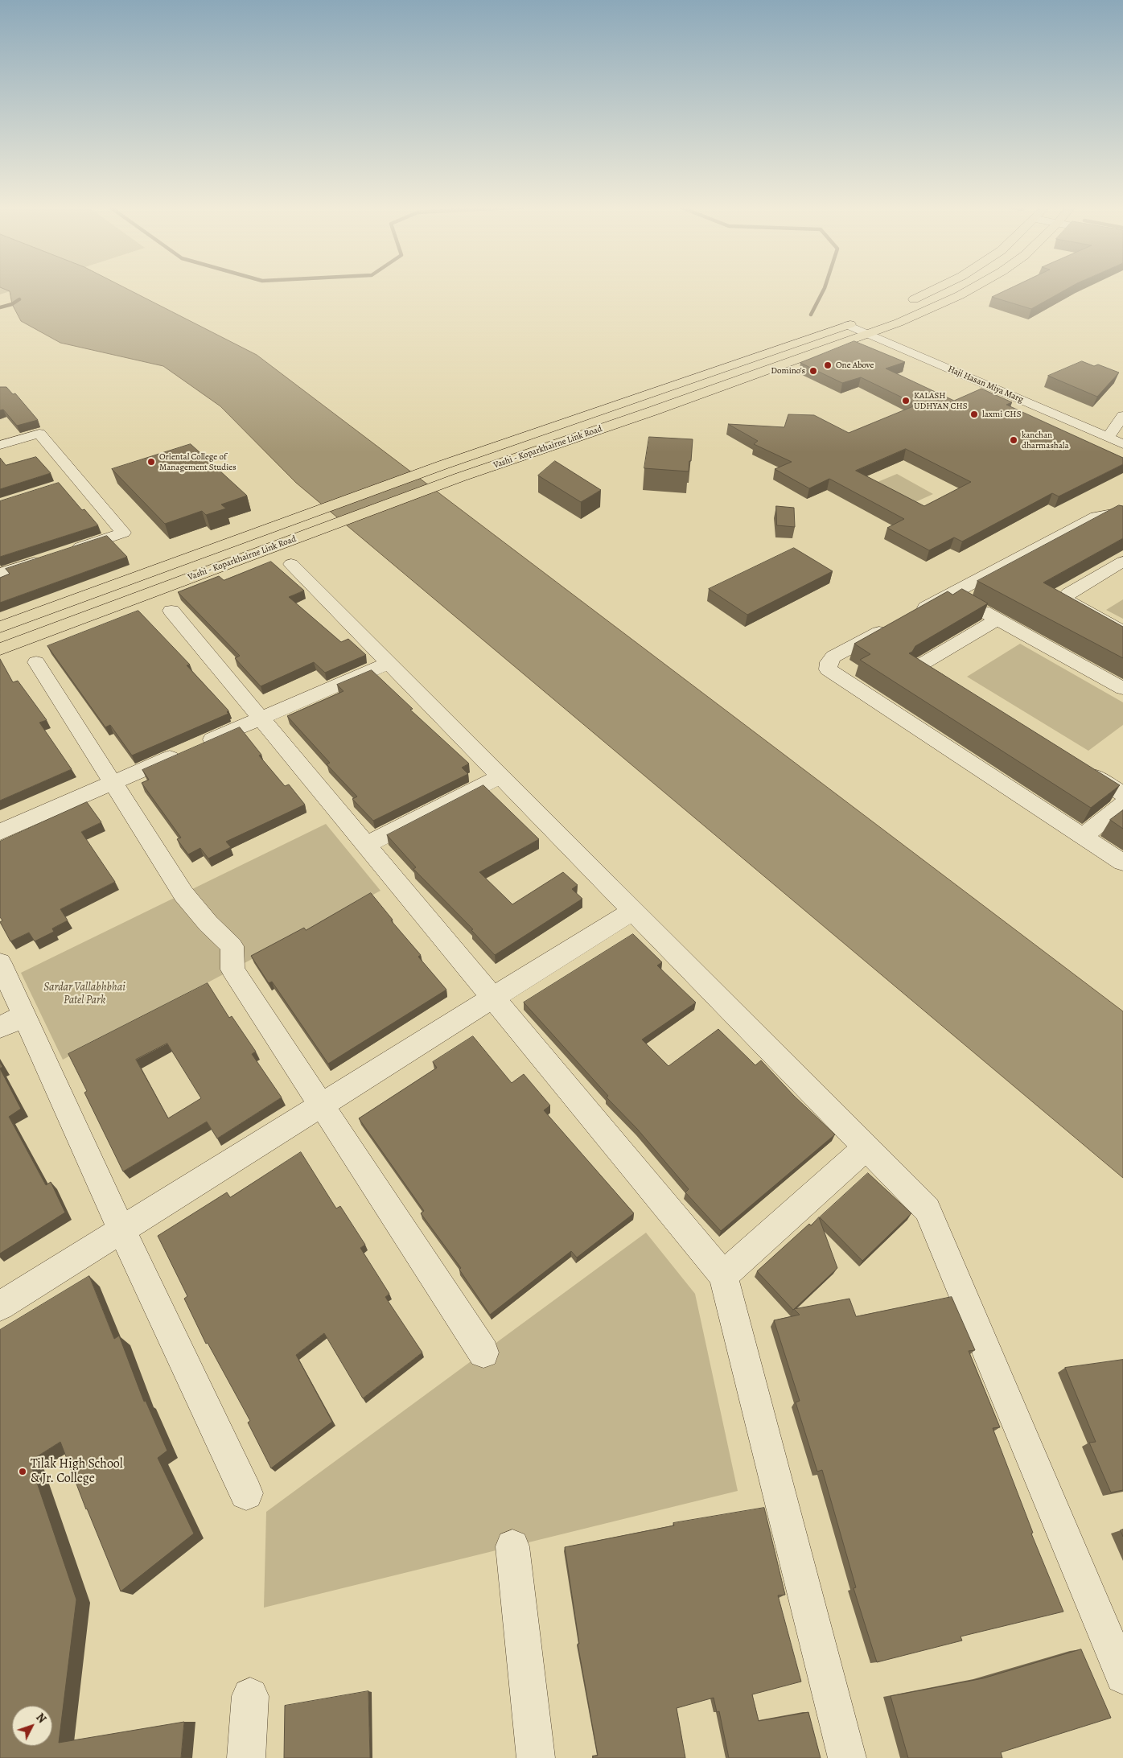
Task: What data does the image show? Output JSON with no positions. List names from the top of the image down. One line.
{"streets":{"main road":["Vashi - Koparkhairne Link Road"],"street":["Haji Hasan Miya Marg"]},"crossings":[["Haji Hasan Miya Marg","Vashi - Koparkhairne Link Road"]],"parks":["Sardar Vallabhbhai Patel Park"],"places":["One Above","Domino's","KALASH UDHYAN CHS","laxmi CHS","kanchan dharmashala","Oriental College of Management Studies","Tilak High School & Jr. College"],"north":"top right"}
